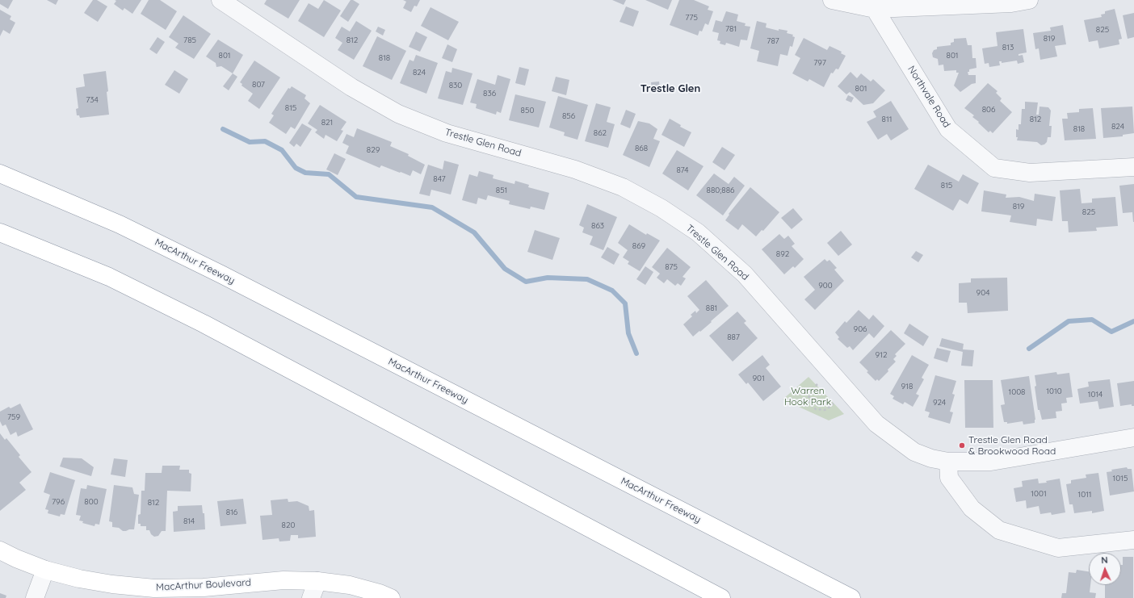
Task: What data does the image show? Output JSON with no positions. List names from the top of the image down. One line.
{"streets":{"main road":["MacArthur Freeway","MacArthur Boulevard"],"street":["Northvale Road","Trestle Glen Road"]},"districts":["Trestle Glen"],"parks":["Warren Hook Park"],"places":["Trestle Glen Road & Brookwood Road"],"house_numbers":["775","781","825","819","785","812","787","813","801","801","818","797","824","807","830","801","836","734","815","806","850","856","811","812","821","824","818","862","868","829","874","847","815","851","880;886","819","825","863","869","892","875","900","904","881","906","887","912","901","918","1010","1008","1014","924","759","1015","1001","1011","796","800","812","816","814","820"],"north":"top"}
